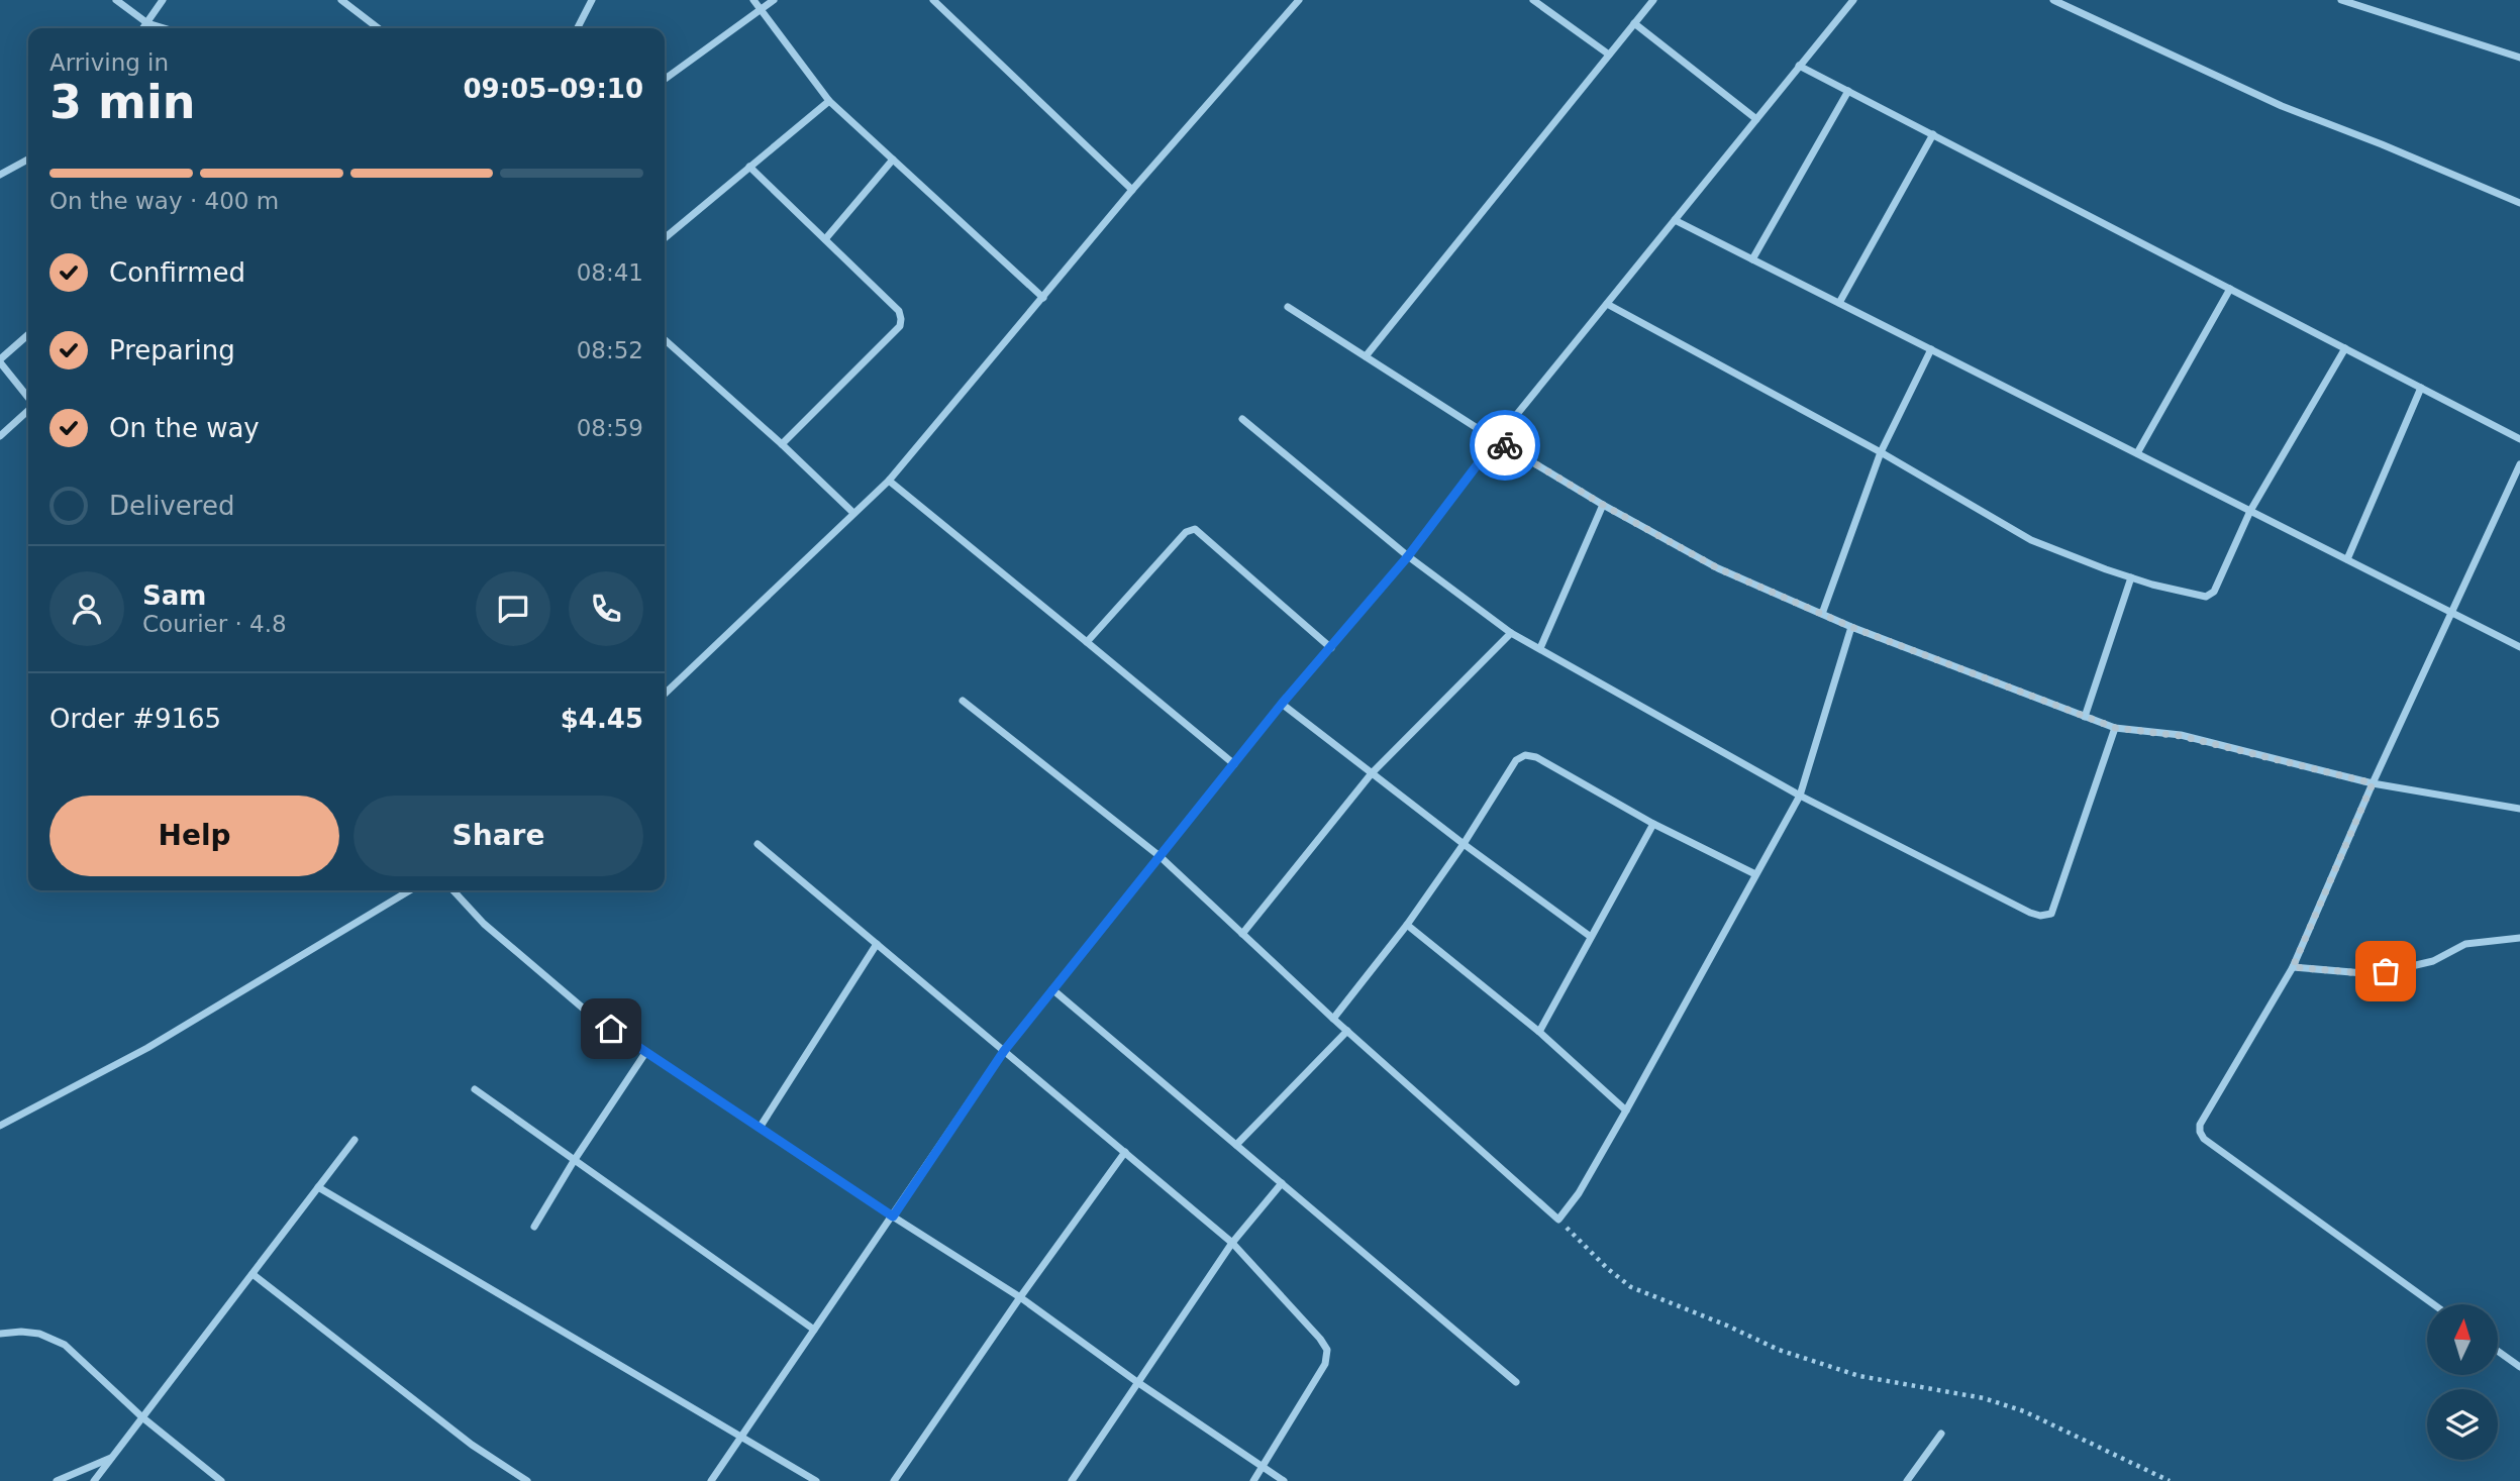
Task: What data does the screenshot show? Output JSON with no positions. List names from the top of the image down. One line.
{"north":"top","page":{"heading":["3 min","Arriving in","09:05–09:10"],"panel":["Sam","Courier · 4.8","Order #9165","$4.45"],"bar":"On the way · 400 m","list":[["Confirmed","08:41"],["Preparing","08:52"],["On the way","08:59"],"Delivered"],"buttons":["Help","Share"]}}
